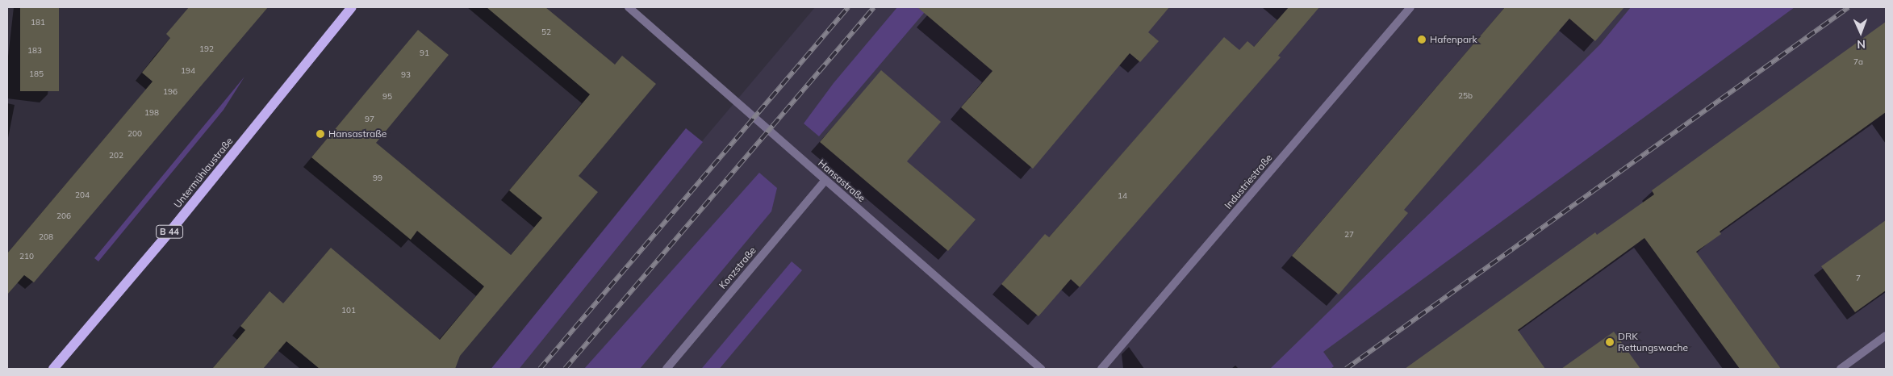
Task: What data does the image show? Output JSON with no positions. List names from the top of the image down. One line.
{"streets":{"main road":["Untermühlaustraße","B 44"],"street":["Hansastraße","Industriestraße","Konzstraße"]},"crossings":[["Hansastraße","Konzstraße"]],"places":["Hafenpark","Hansastraße","DRK Rettungswache"],"house_numbers":["181","52","192","183","91","7a","194","185","93","196","25b","95","198","97","200","202","99","204","14","206","27","208","210","7","101"],"north":"bottom"}
